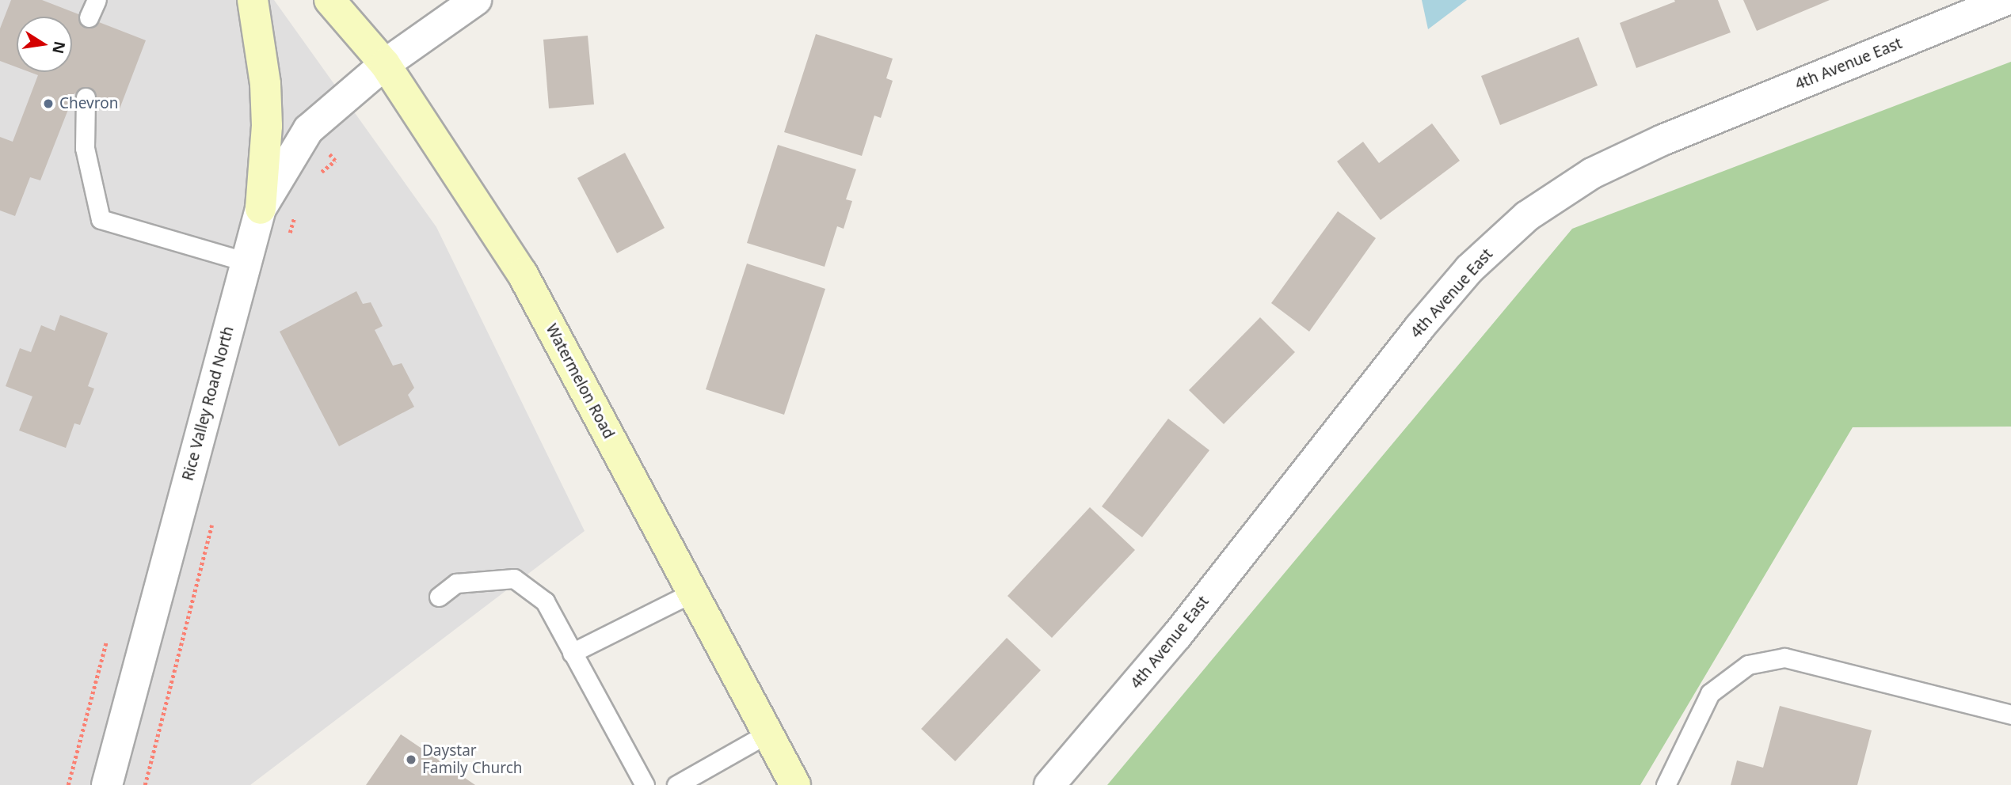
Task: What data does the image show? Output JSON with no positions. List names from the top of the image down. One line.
{"streets":{"main road":["Watermelon Road"],"street":["4th Avenue East","Rice Valley Road North"]},"crossings":[["Watermelon Road","Rice Valley Road North"]],"places":["Chevron","Daystar Family Church"],"north":"right"}
